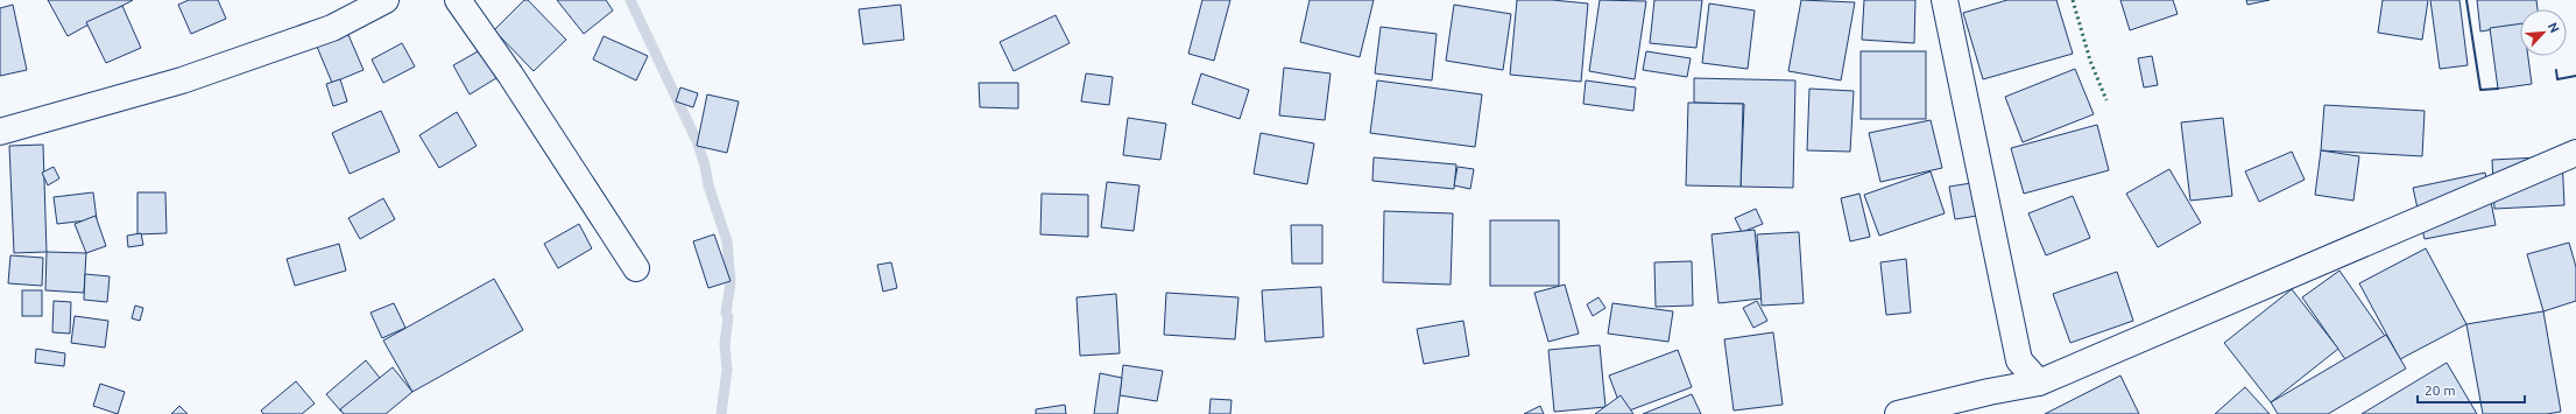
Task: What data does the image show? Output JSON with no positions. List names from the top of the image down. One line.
{"scale_bar":"20 m","north":"top right"}
